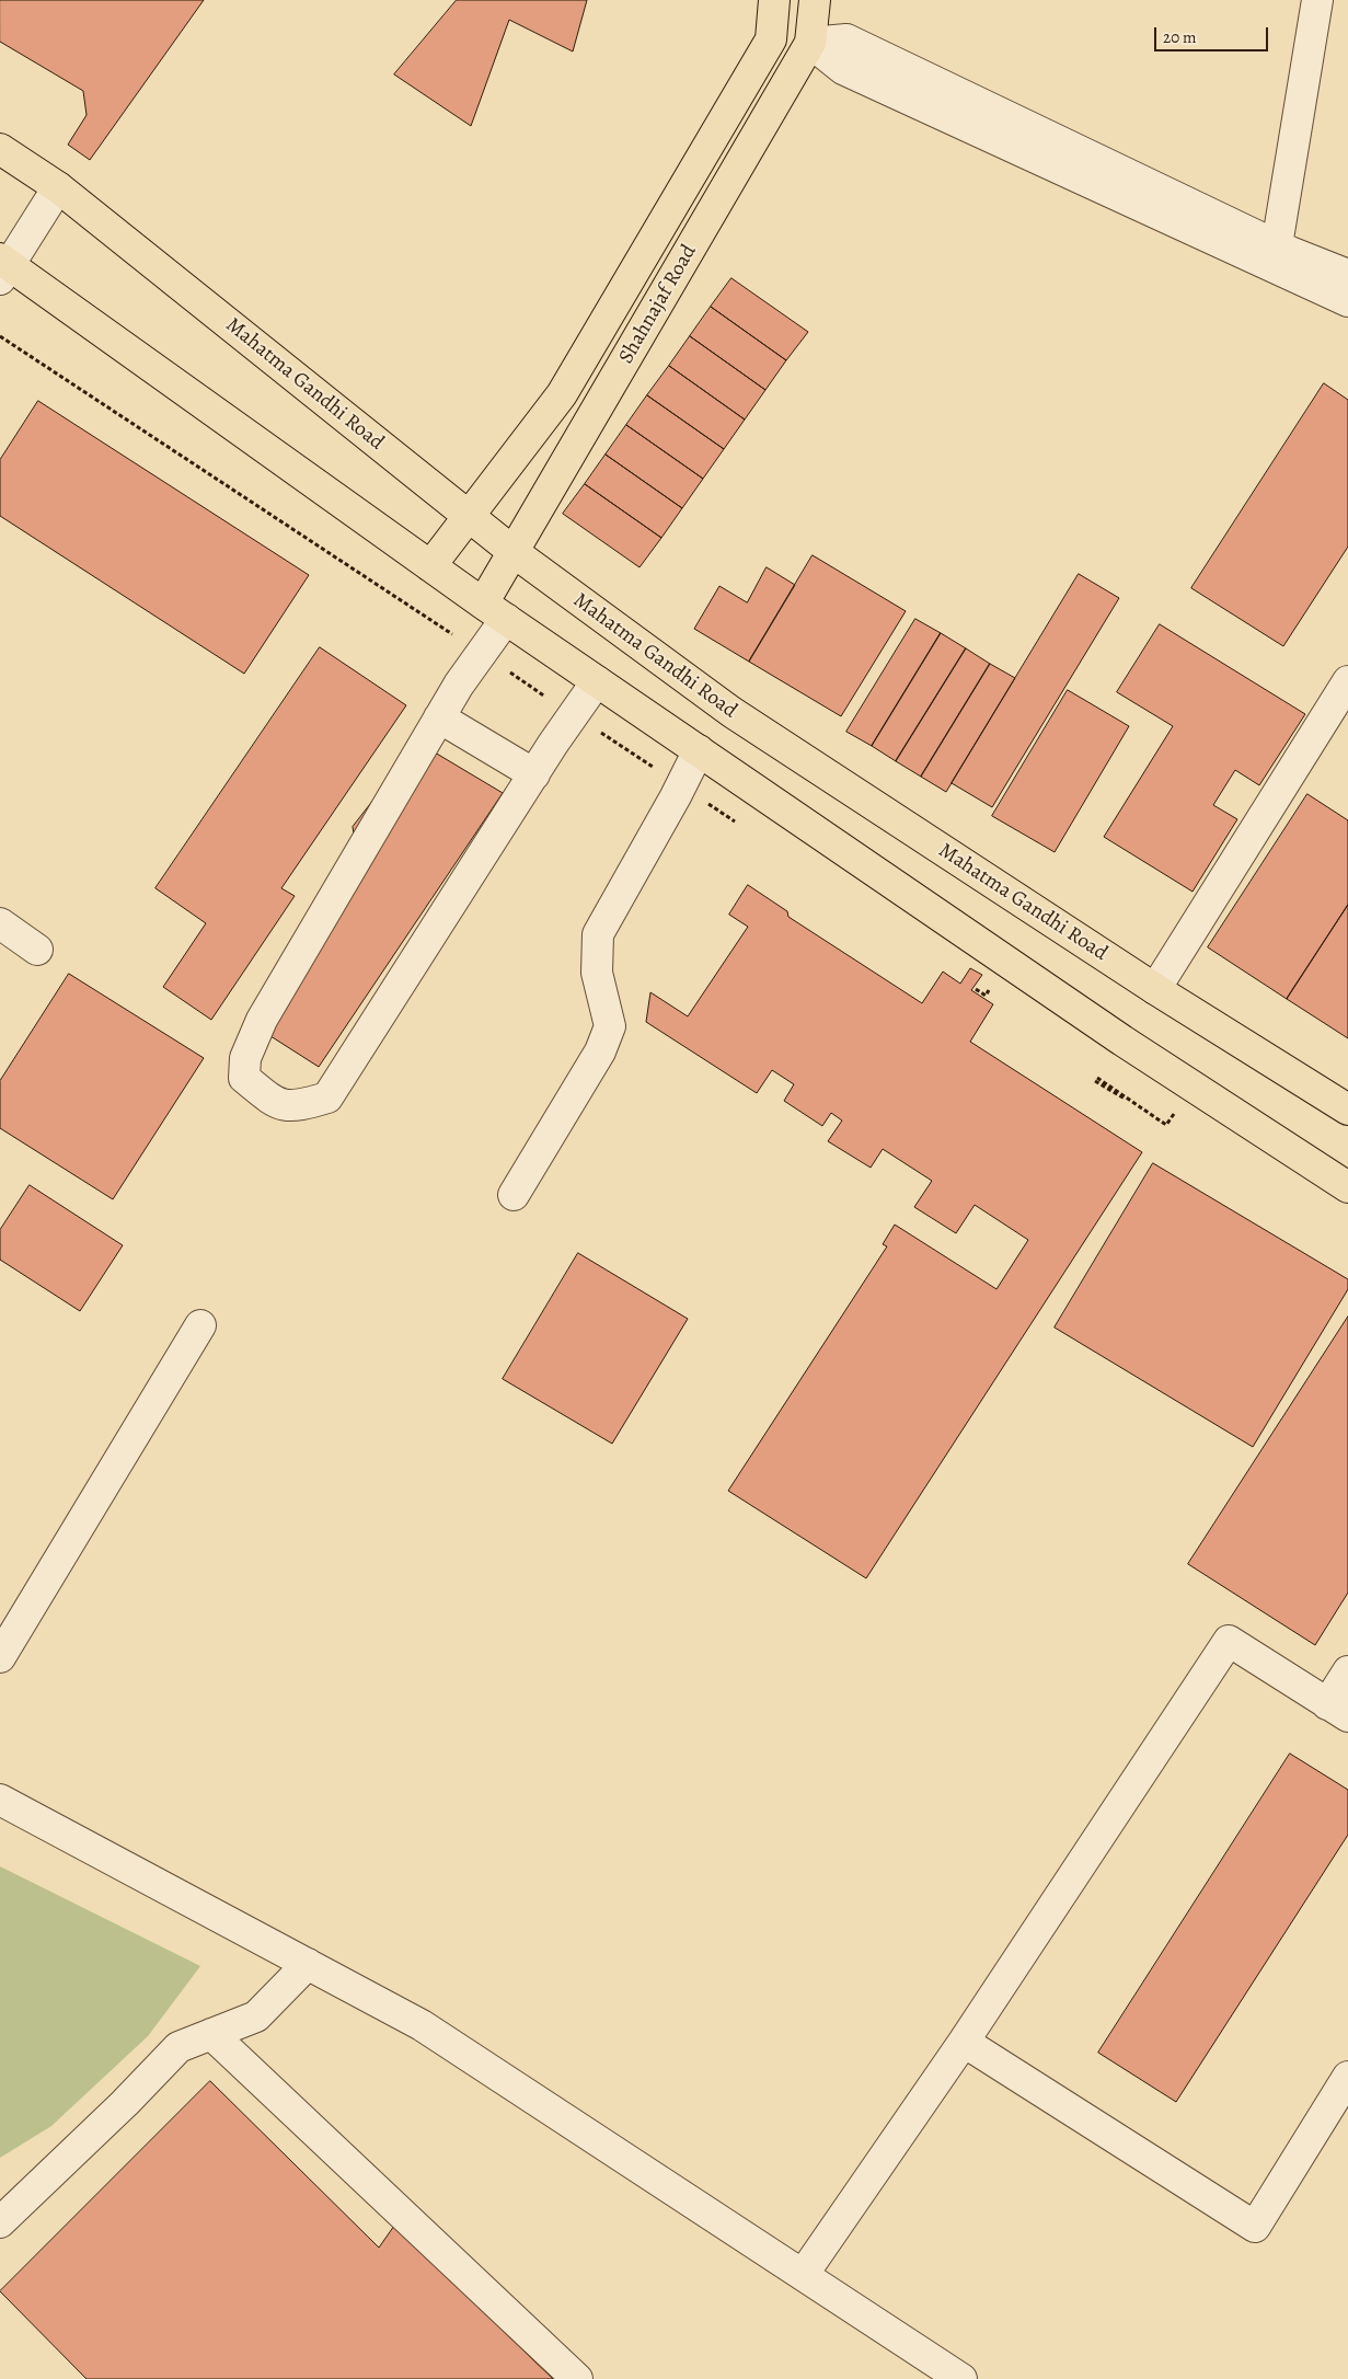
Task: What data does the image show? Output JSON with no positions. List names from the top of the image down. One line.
{"streets":{"main road":["Shahnajaf Road","Mahatma Gandhi Road"]},"crossings":[["Shahnajaf Road","Mahatma Gandhi Road"]],"scale_bar":"20 m"}
